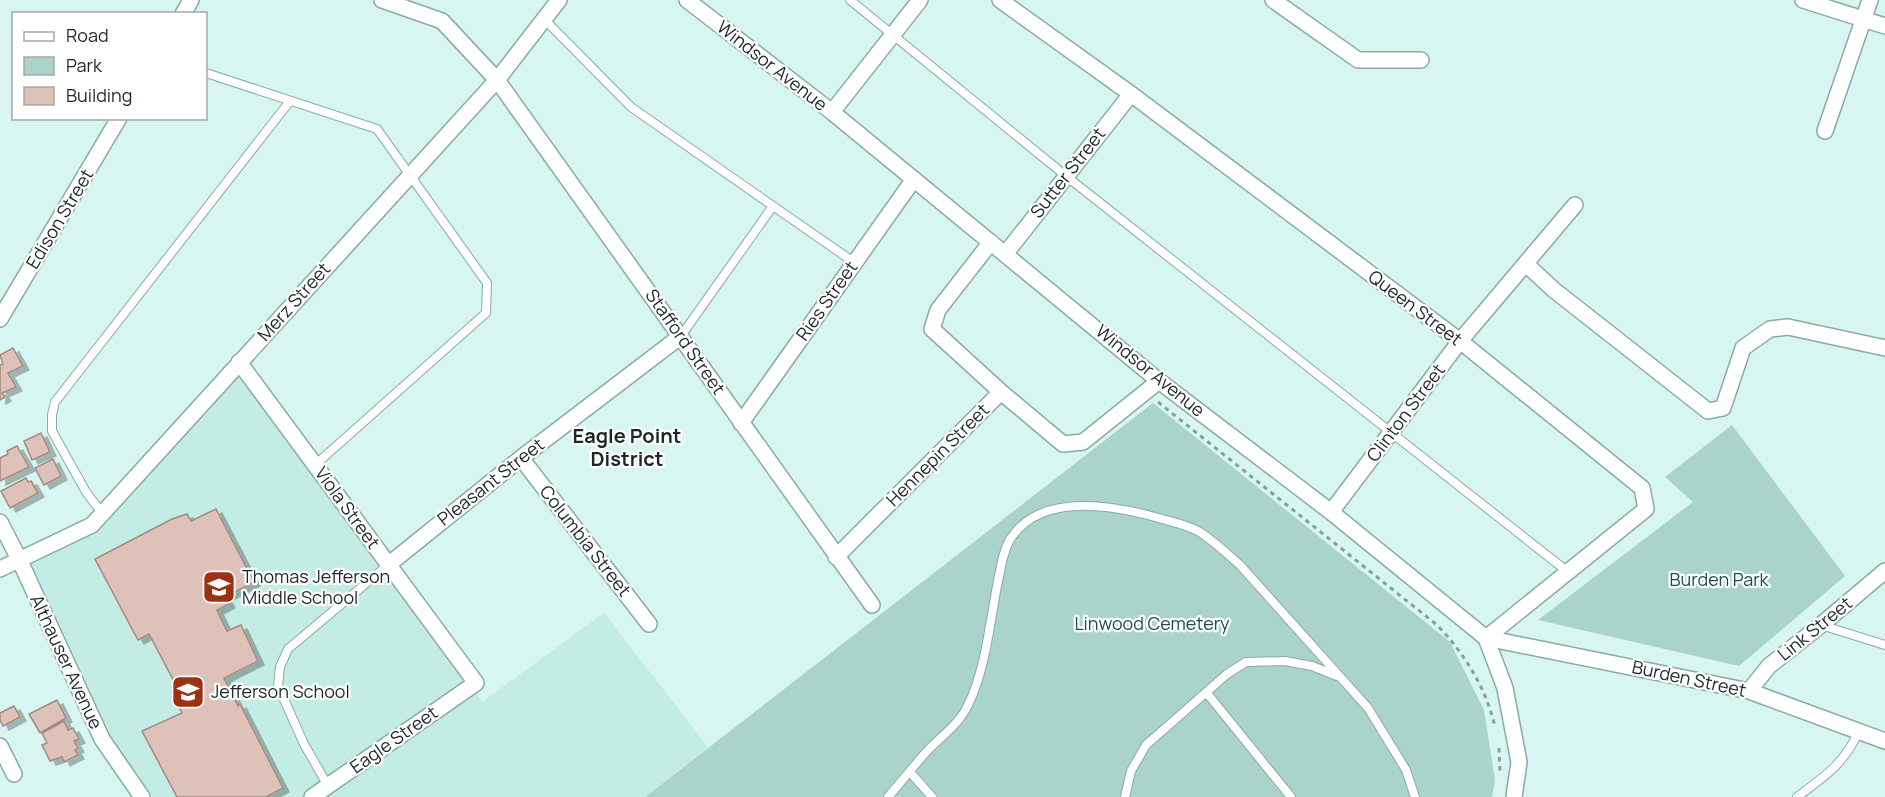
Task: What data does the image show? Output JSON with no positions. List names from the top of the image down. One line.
{"streets":{"street":["Windsor Avenue","Sutter Street","Edison Street","Ries Street","Merz Street","Queen Street","Stafford Street","Clinton Street","Hennepin Street","Pleasant Street","Viola Street","Columbia Street","Link Street","Althauser Avenue","Burden Street","Eagle Street"]},"crossings":[["Windsor Avenue","Sutter Street"],["Windsor Avenue","Ries Street"],["Windsor Avenue","Queen Street"],["Windsor Avenue","Clinton Street"],["Windsor Avenue","Hennepin Street"],["Windsor Avenue","Burden Street"],["Sutter Street","Queen Street"],["Ries Street","Stafford Street"],["Merz Street","Stafford Street"],["Merz Street","Viola Street"],["Merz Street","Althauser Avenue"],["Queen Street","Clinton Street"],["Queen Street","Burden Street"],["Stafford Street","Hennepin Street"],["Stafford Street","Pleasant Street"],["Pleasant Street","Viola Street"],["Pleasant Street","Columbia Street"],["Viola Street","Eagle Street"],["Link Street","Burden Street"]],"districts":["Eagle Point District"],"parks":["Burden Park","Linwood Cemetery"],"places":{"school or university":["Thomas Jefferson Middle School","Jefferson School"]},"legend":["Road","Park","Building"]}
